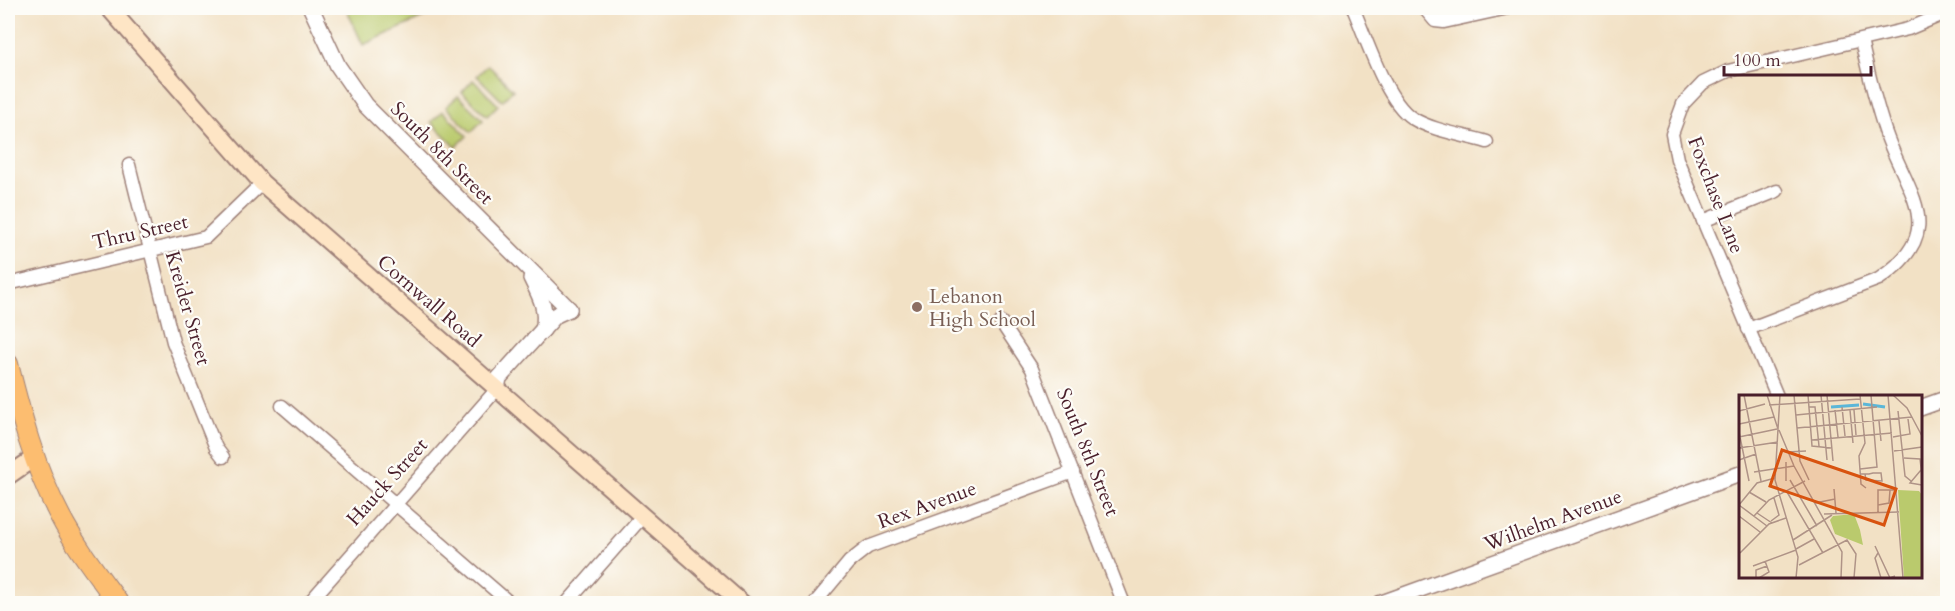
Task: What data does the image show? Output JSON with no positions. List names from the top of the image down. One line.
{"streets":{"main road":["Cornwall Road"],"street":["South 8th Street","Foxchase Lane","Thru Street","Kreider Street","Hauck Street","Rex Avenue","Wilhelm Avenue"]},"crossings":[["South 8th Street","Hauck Street"],["South 8th Street","Rex Avenue"],["Thru Street","Cornwall Road"],["Thru Street","Kreider Street"],["Cornwall Road","Hauck Street"]],"places":["Lebanon High School"],"scale_bar":"100 m"}
